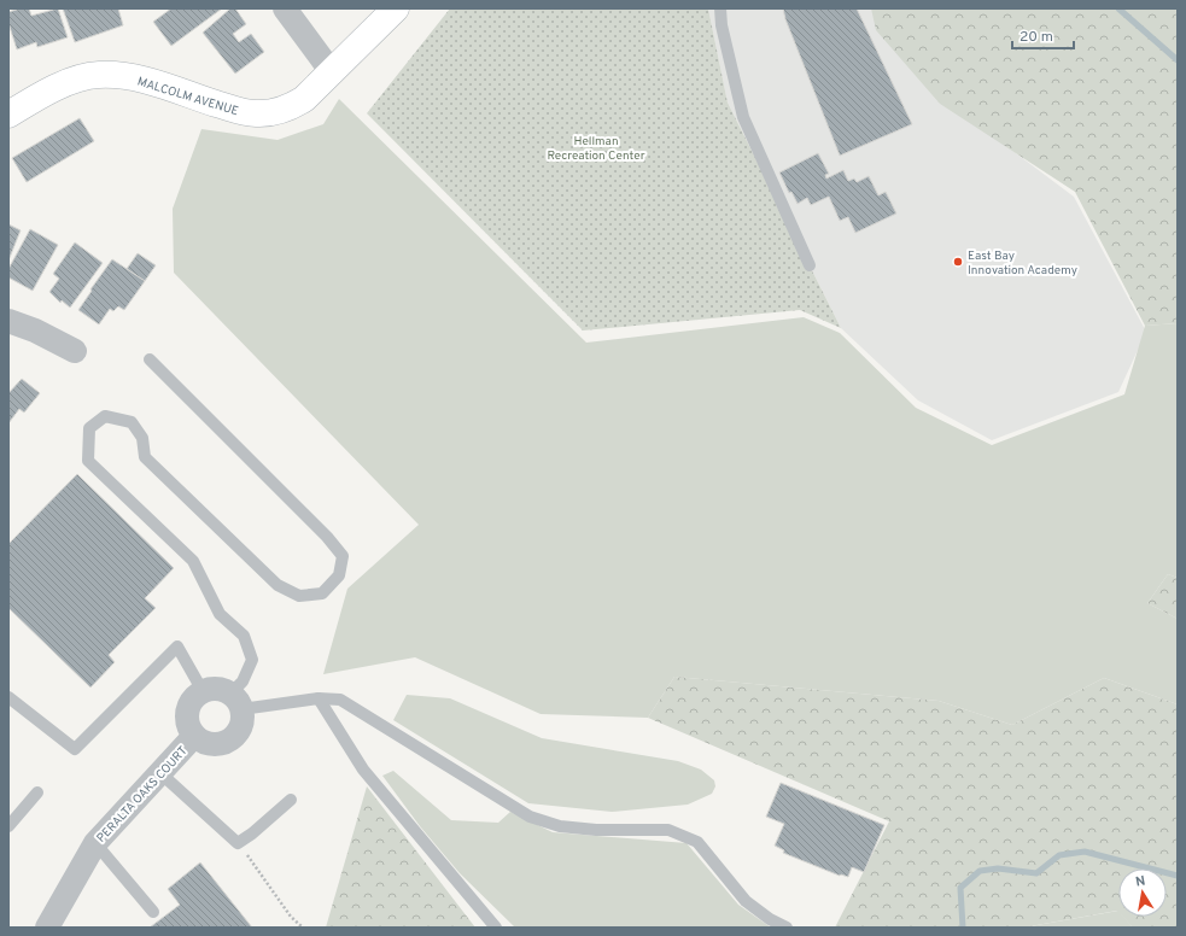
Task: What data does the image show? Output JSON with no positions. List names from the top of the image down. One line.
{"streets":{"street":["MALCOLM AVENUE","PERALTA OAKS COURT"]},"parks":["Hellman Recreation Center"],"places":["East Bay Innovation Academy"],"scale_bar":"20 m","north":"top"}
